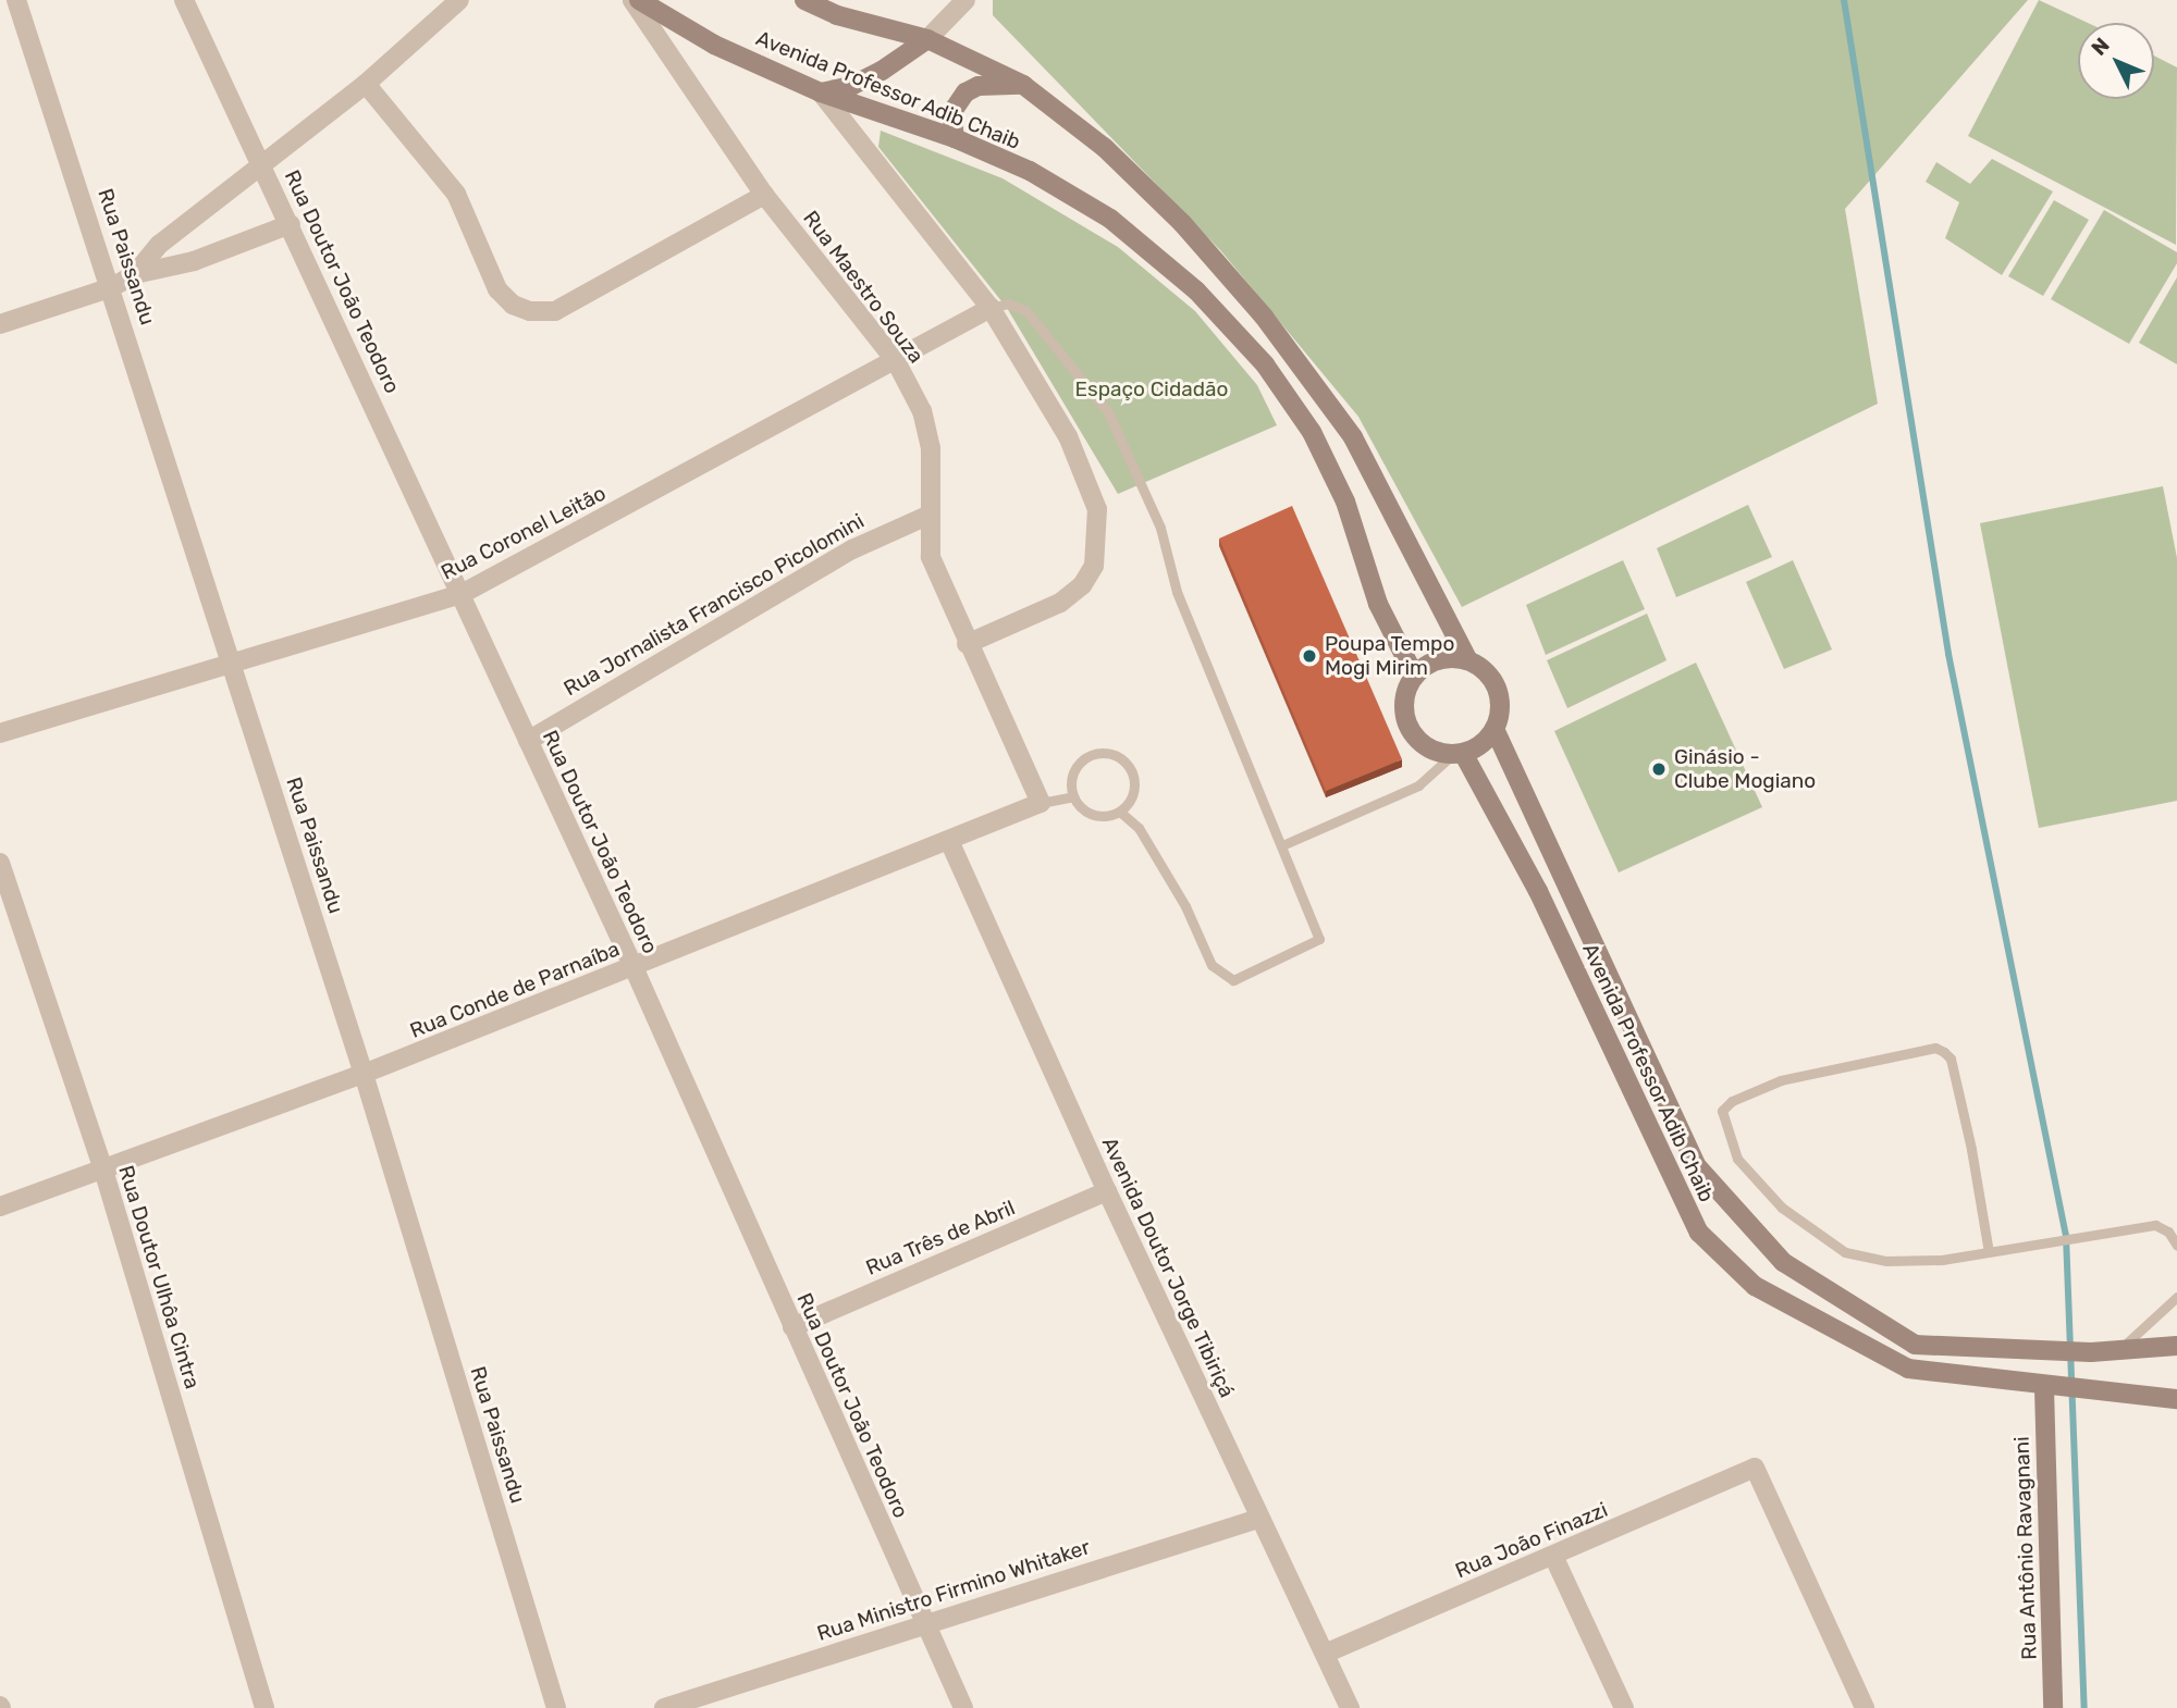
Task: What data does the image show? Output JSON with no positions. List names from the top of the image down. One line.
{"streets":{"main road":["Avenida Professor Adib Chaib","Rua Antônio Ravagnani"],"street":["Rua Paissandu","Rua Doutor João Teodoro","Rua Maestro Souza","Rua Coronel Leitão","Rua Jornalista Francisco Picolomini","Rua Conde de Parnaíba","Rua Três de Abril","Avenida Doutor Jorge Tibiriçá","Rua Doutor Ulhôa Cintra","Rua João Finazzi","Rua Ministro Firmino Whitaker"]},"crossings":[["Avenida Professor Adib Chaib","Rua Antônio Ravagnani"],["Rua Paissandu","Rua Coronel Leitão"],["Rua Paissandu","Rua Conde de Parnaíba"],["Rua Doutor João Teodoro","Rua Coronel Leitão"],["Rua Doutor João Teodoro","Rua Jornalista Francisco Picolomini"],["Rua Doutor João Teodoro","Rua Conde de Parnaíba"],["Rua Doutor João Teodoro","Rua Três de Abril"],["Rua Doutor João Teodoro","Rua Ministro Firmino Whitaker"],["Rua Maestro Souza","Rua Coronel Leitão"],["Rua Maestro Souza","Rua Jornalista Francisco Picolomini"],["Rua Maestro Souza","Rua Conde de Parnaíba"],["Rua Conde de Parnaíba","Avenida Doutor Jorge Tibiriçá"],["Rua Conde de Parnaíba","Rua Doutor Ulhôa Cintra"],["Rua Três de Abril","Avenida Doutor Jorge Tibiriçá"],["Avenida Doutor Jorge Tibiriçá","Rua João Finazzi"],["Avenida Doutor Jorge Tibiriçá","Rua Ministro Firmino Whitaker"]],"parks":["Espaço Cidadão"],"places":["Poupa Tempo Mogi Mirim","Ginásio - Clube Mogiano"],"north":"top left"}
